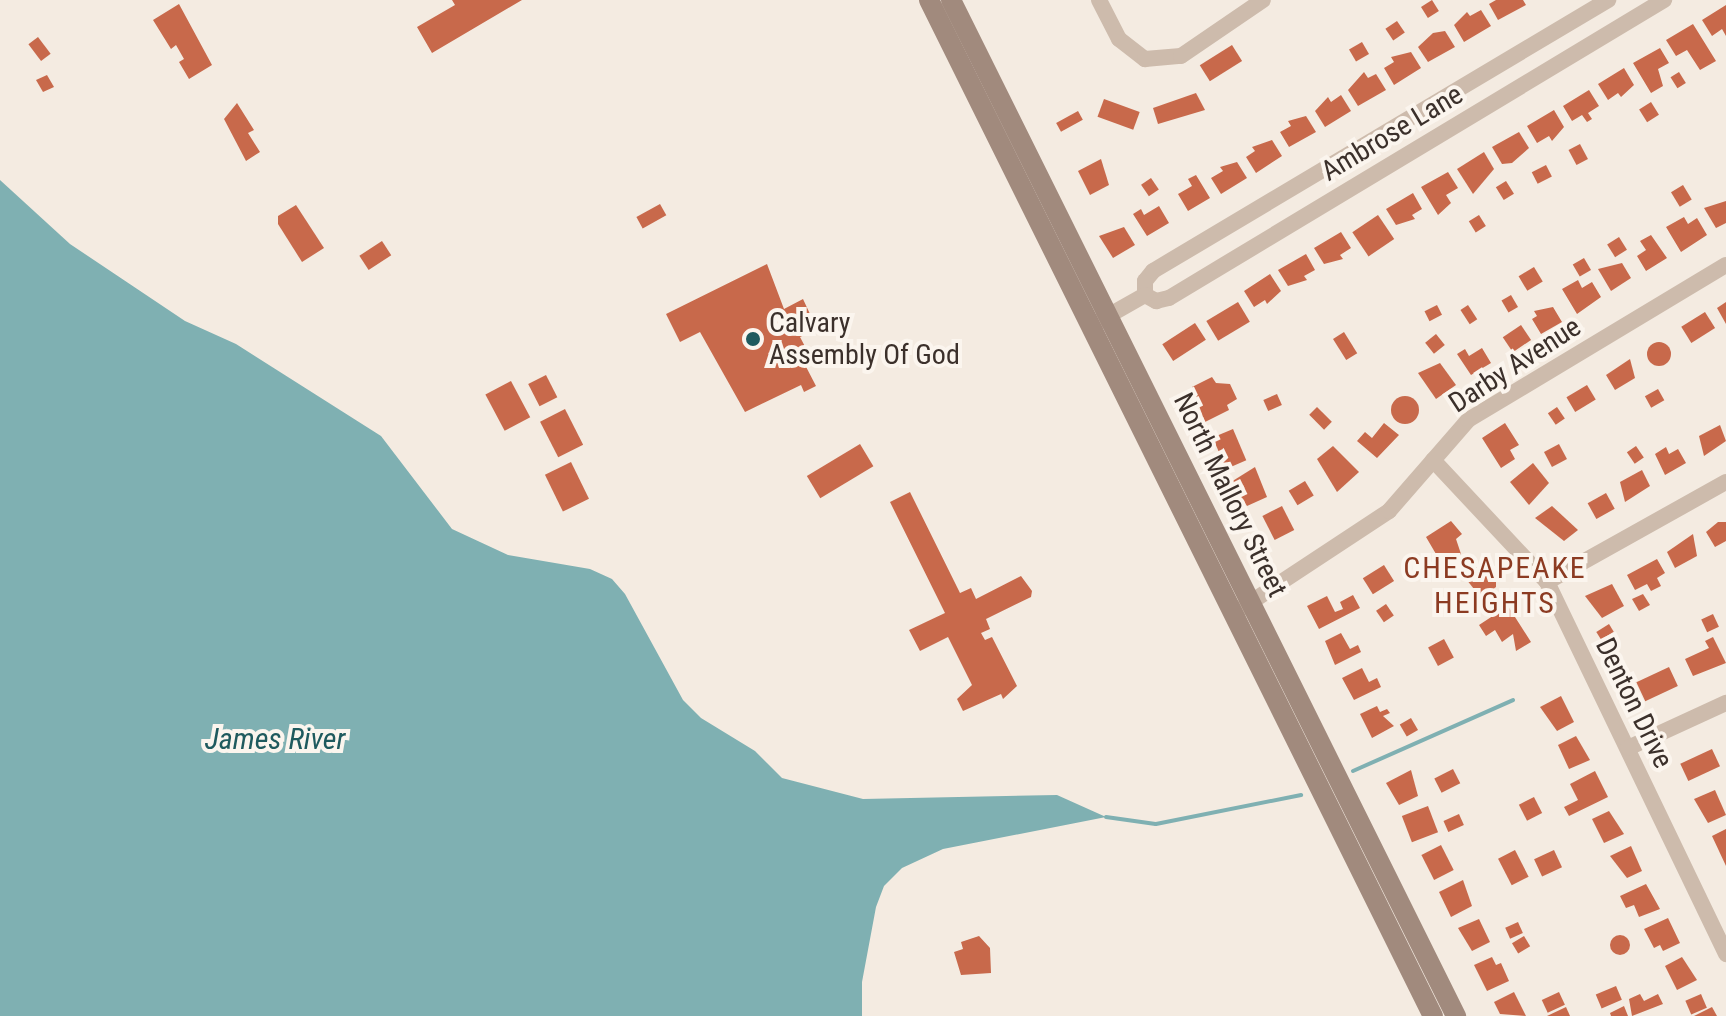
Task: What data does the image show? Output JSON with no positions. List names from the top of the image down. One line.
{"streets":{"main road":["North Mallory Street"],"street":["Ambrose Lane","Darby Avenue","Denton Drive"]},"crossings":[["Ambrose Lane","North Mallory Street"],["Darby Avenue","North Mallory Street"],["Darby Avenue","Denton Drive"]],"districts":["CHESAPEAKE HEIGHTS"],"water":["James River"],"places":["Calvary Assembly Of God"]}
